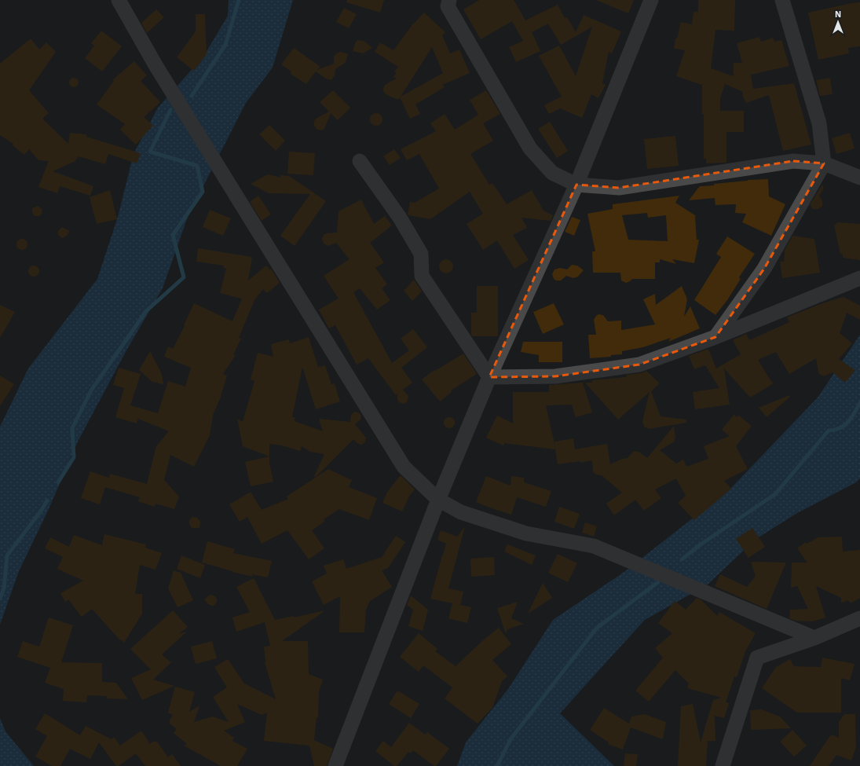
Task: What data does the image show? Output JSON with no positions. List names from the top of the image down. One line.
{"north":"top"}
